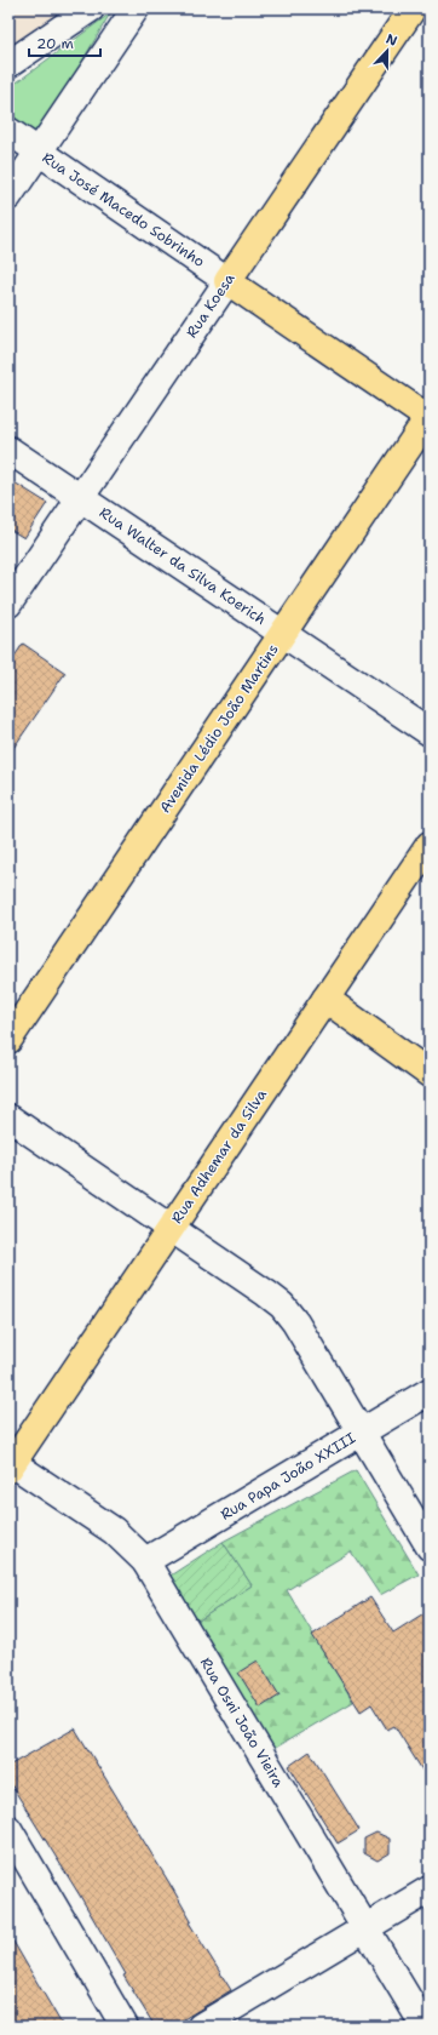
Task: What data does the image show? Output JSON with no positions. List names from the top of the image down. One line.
{"streets":{"main road":["Rua José Macedo Sobrinho","Rua Koesa","Avenida Lédio João Martins","Rua Adhemar da Silva"],"street":["Rua Walter da Silva Koerich","Rua Papa João XXIII","Rua Osni João Vieira"]},"crossings":[["Rua José Macedo Sobrinho","Rua Koesa"],["Rua José Macedo Sobrinho","Avenida Lédio João Martins"],["Rua Koesa","Rua Walter da Silva Koerich"],["Rua Walter da Silva Koerich","Avenida Lédio João Martins"],["Rua Adhemar da Silva","Rua Osni João Vieira"],["Rua Papa João XXIII","Rua Osni João Vieira"]],"scale_bar":"20 m","north":"top"}
